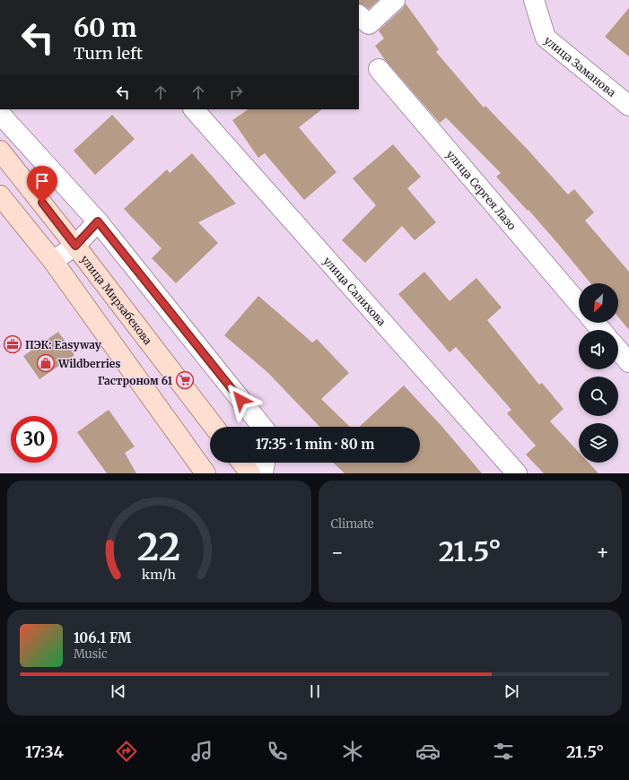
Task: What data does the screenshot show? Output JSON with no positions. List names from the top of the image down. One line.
{"streets":{"main road":["улица Мирзабекова"],"street":["улица Заманова","улица Сергея Лазо","улица Салихова"]},"places":{"office":["ПЭК: Easyway"],"shop":["Wildberries"],"supermarket":["Гастроном 61"]},"north":"bottom left","page":{"turn":["60 m","Turn left"],"limit":"30","trip":"17:35 · 1 min · 80 m","tile":"Climate","heat":["−","21.5°","+"],"song":["106.1 FM","Music"],"tabs":["17:34","21.5°"],"gauge":["22","km/h"]}}
